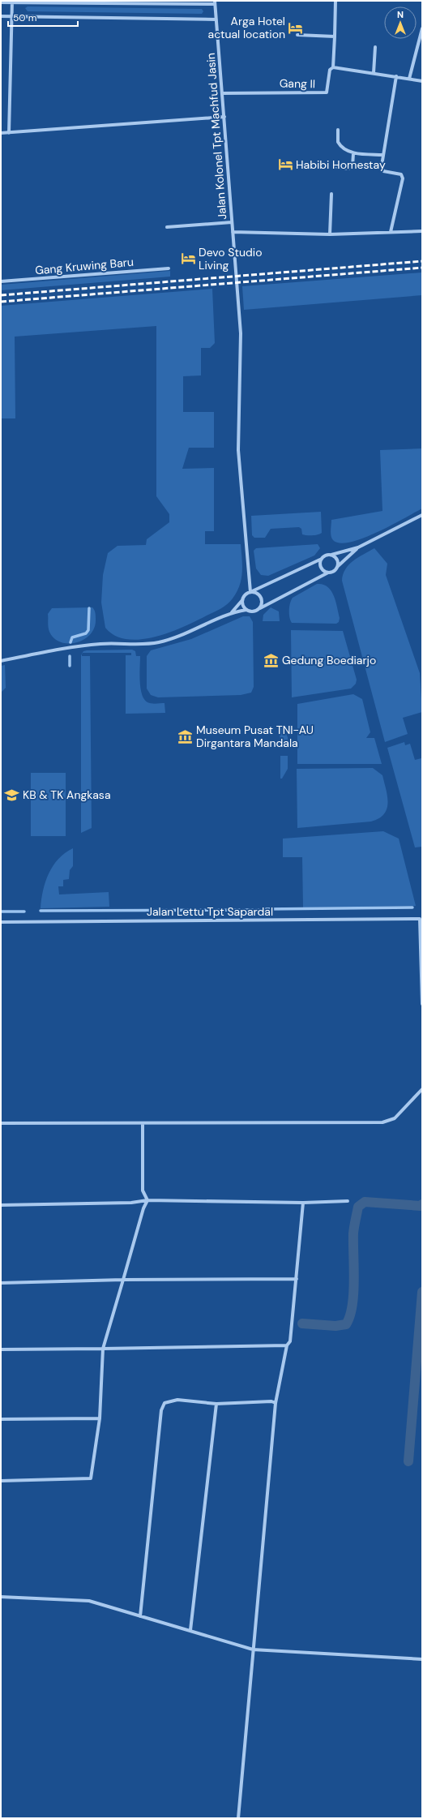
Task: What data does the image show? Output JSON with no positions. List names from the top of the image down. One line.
{"streets":{"street":["Gang II","Jalan Kolonel Tpt Machfud Jasin","Gang Kruwing Baru","Jalan Lettu Tpt Sapardal"]},"crossings":[["Gang II","Jalan Kolonel Tpt Machfud Jasin"]],"places":{"hotel":["Arga Hotel actual location","Habibi Homestay","Devo Studio Living"],"museum":["Gedung Boediarjo","Museum Pusat TNI-AU Dirgantara Mandala"],"school or university":["KB & TK Angkasa"]},"scale_bar":"50 m","north":"top"}
